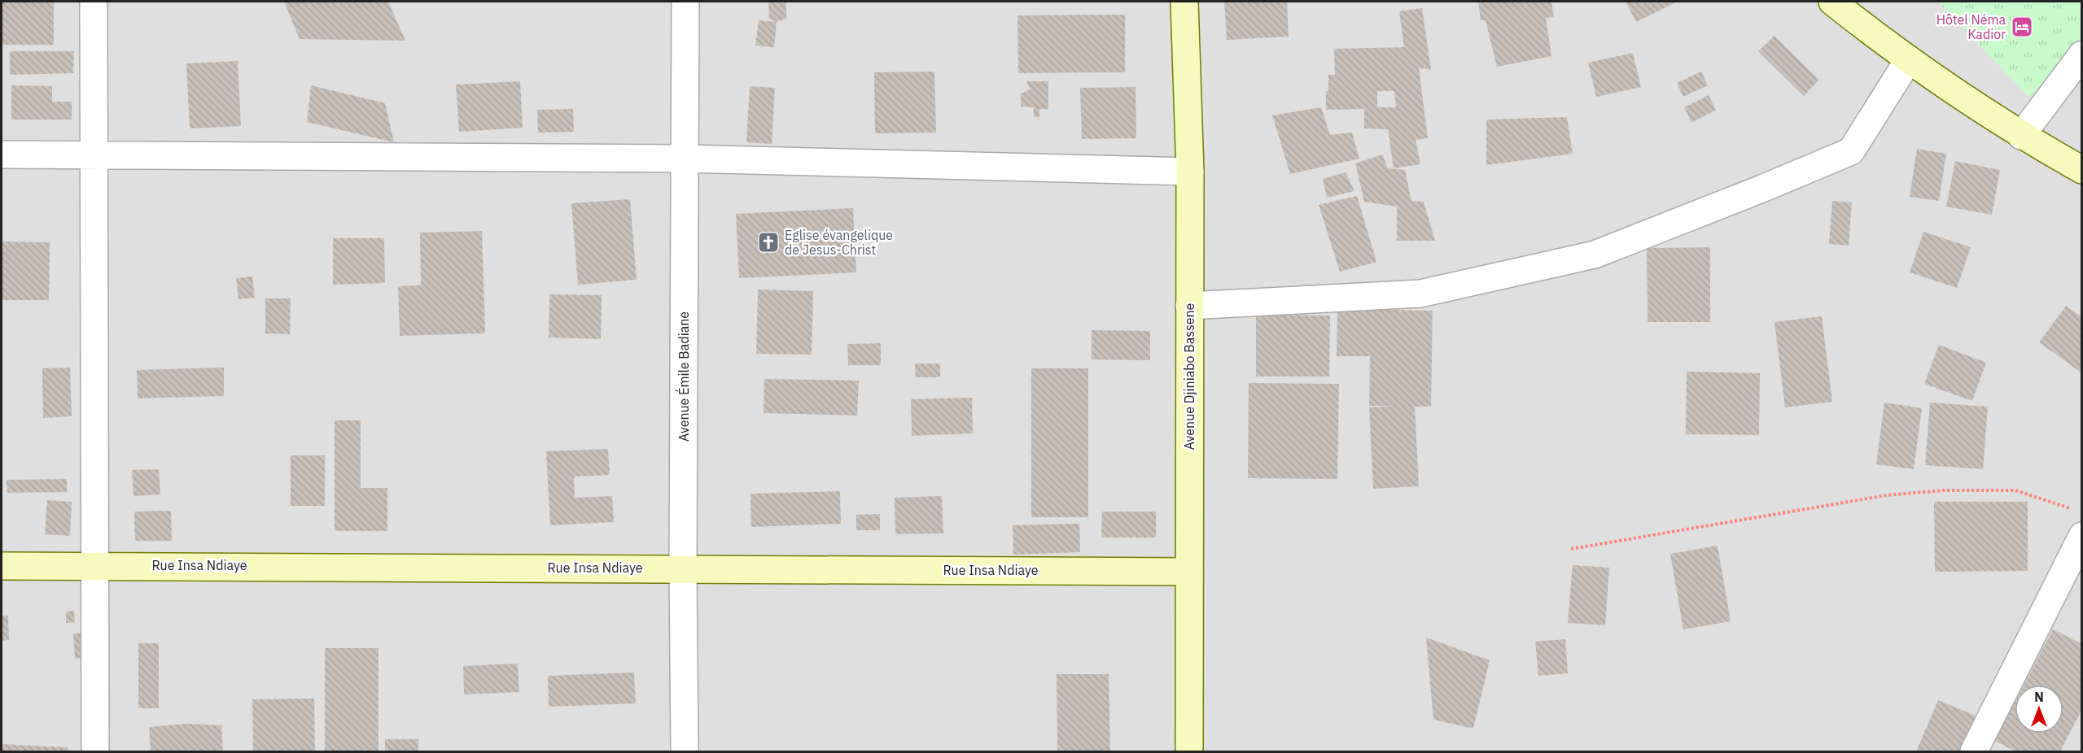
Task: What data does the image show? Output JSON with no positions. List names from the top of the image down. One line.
{"streets":{"main road":["Avenue Djiniabo Bassene","Rue Insa Ndiaye"],"street":["Avenue Émile Badiane"]},"crossings":[["Avenue Émile Badiane","Rue Insa Ndiaye"],["Avenue Djiniabo Bassene","Rue Insa Ndiaye"]],"places":{"hotel":["Hôtel Néma Kadior"],"church":["Eglise évangelique de Jesus-Christ"]},"north":"top"}
